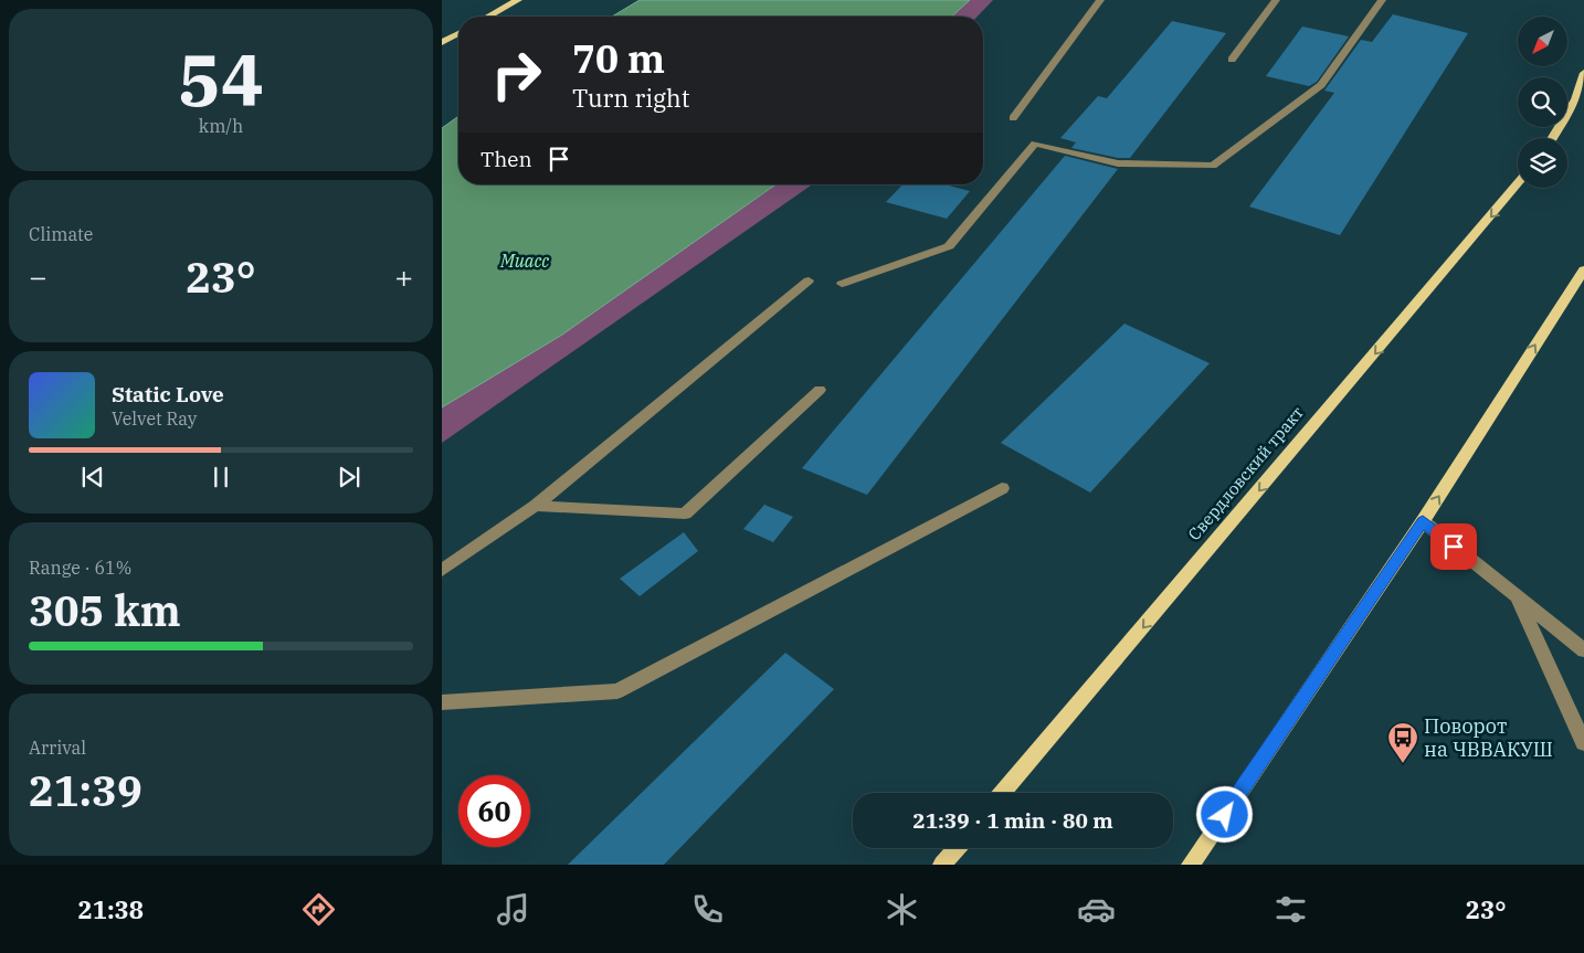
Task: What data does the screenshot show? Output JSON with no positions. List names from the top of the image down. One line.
{"streets":{"main road":["Свердловский тракт"]},"one_way":["Свердловский тракт"],"water":["Миасс"],"places":{"bus stop":["Поворот на ЧВВАКУШ"]},"north":"bottom left","page":{"tile":[["54","km/h"],"Climate",["Range · 61%","305 km"],["Arrival","21:39"]],"turn":["70 m","Turn right"],"then":"Then","heat":["−","23°","+"],"song":["Static Love","Velvet Ray"],"limit":"60","trip":"21:39 · 1 min · 80 m","tabs":["21:38","23°"]}}
